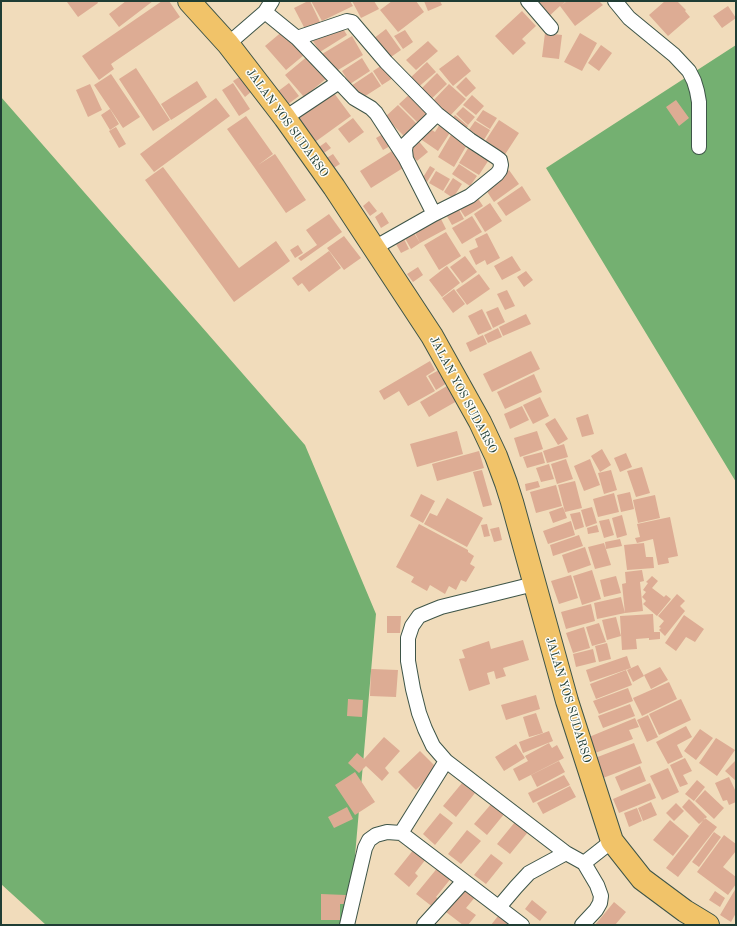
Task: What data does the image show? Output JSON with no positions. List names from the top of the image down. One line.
{"streets":{"highway":["JALAN YOS SUDARSO"]}}
